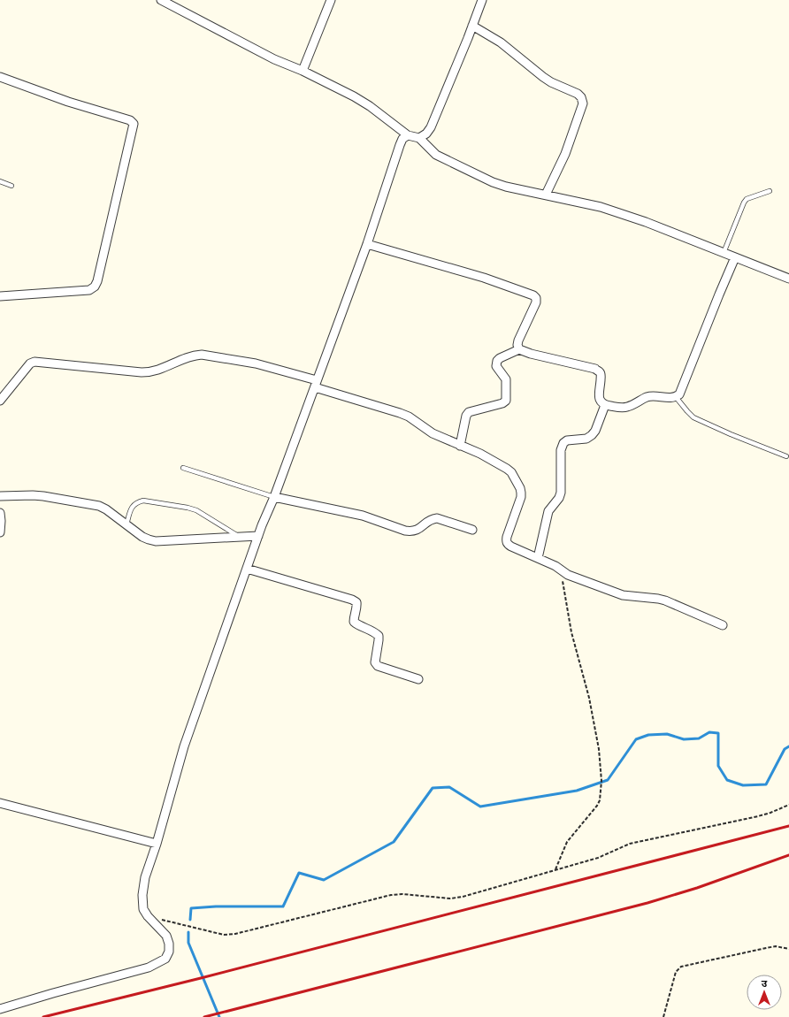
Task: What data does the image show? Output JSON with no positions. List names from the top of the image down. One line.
{"north":"top"}
